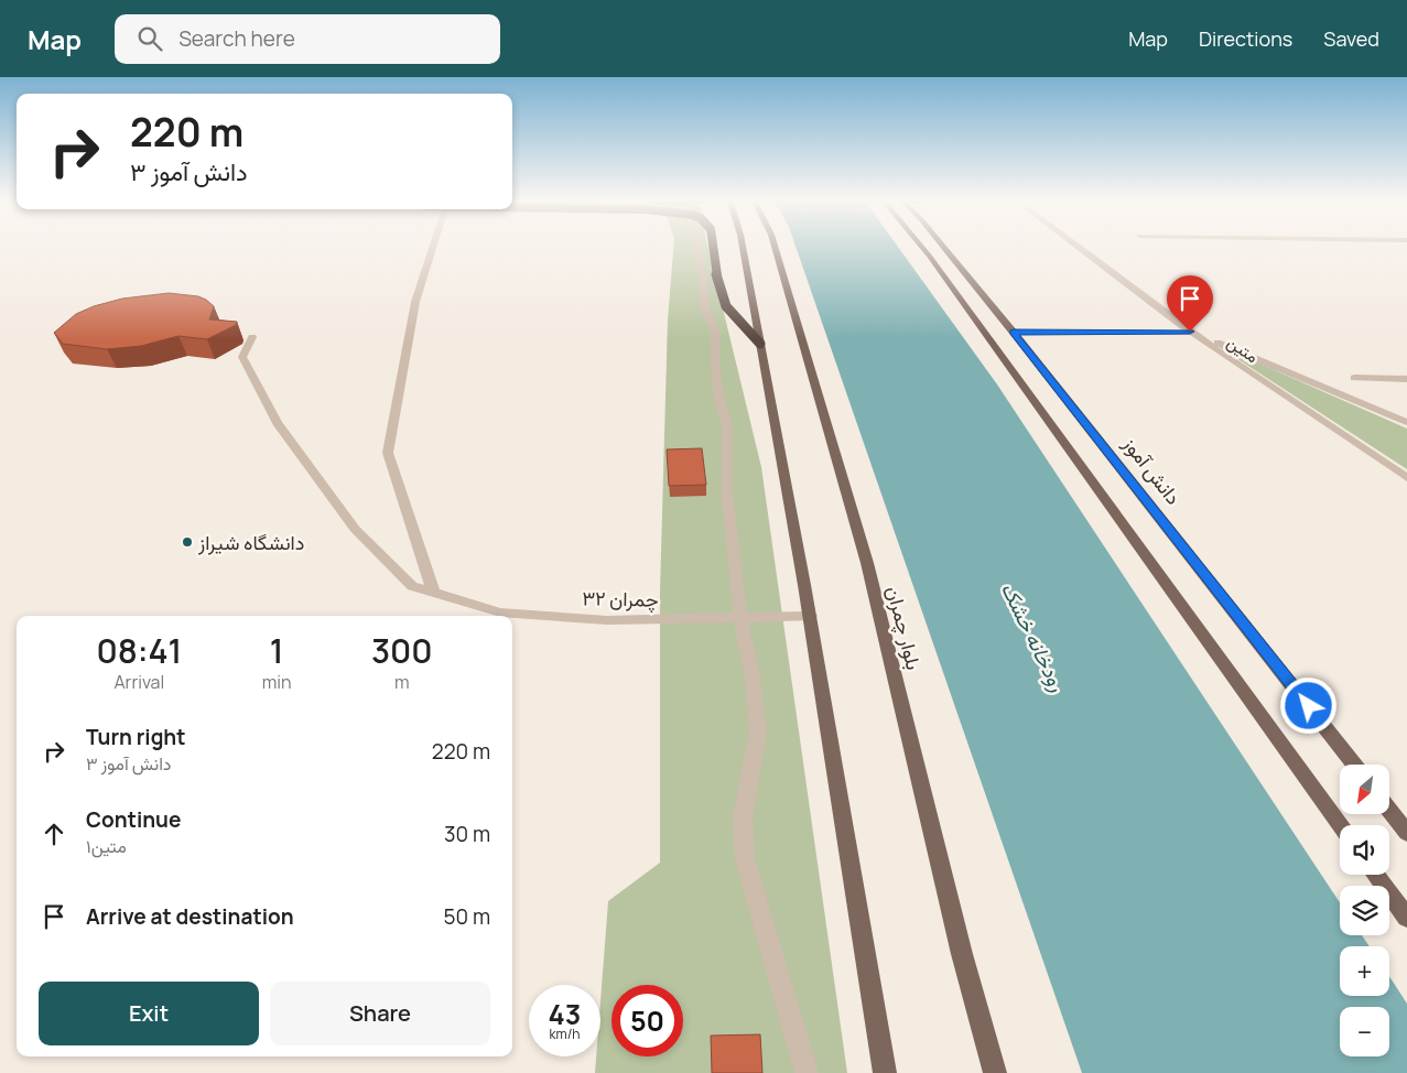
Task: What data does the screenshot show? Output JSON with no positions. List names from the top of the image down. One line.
{"streets":{"main road":["دانش آموز","بلوار چمران"],"street":["متین","۳۲ چمران"]},"water":["رودخانه خشک"],"places":["دانشگاه شیراز"],"north":"bottom left","page":{"header":"Map","search":"Search here","nav":["Map","Directions","Saved"],"turn":["220 m","۳ دانش آموز"],"eta":["08:41","Arrival","1","min","300","m"],"list":[{"name":"Turn right","note":"۳ دانش آموز","value":"220 m"},{"name":"Continue","note":"متین۱","value":"30 m"},{"name":"Arrive at destination","value":"50 m"}],"map_buttons":["+","−"],"buttons":["Exit","Share"],"speed":"43 km/h","limit":"50"}}
